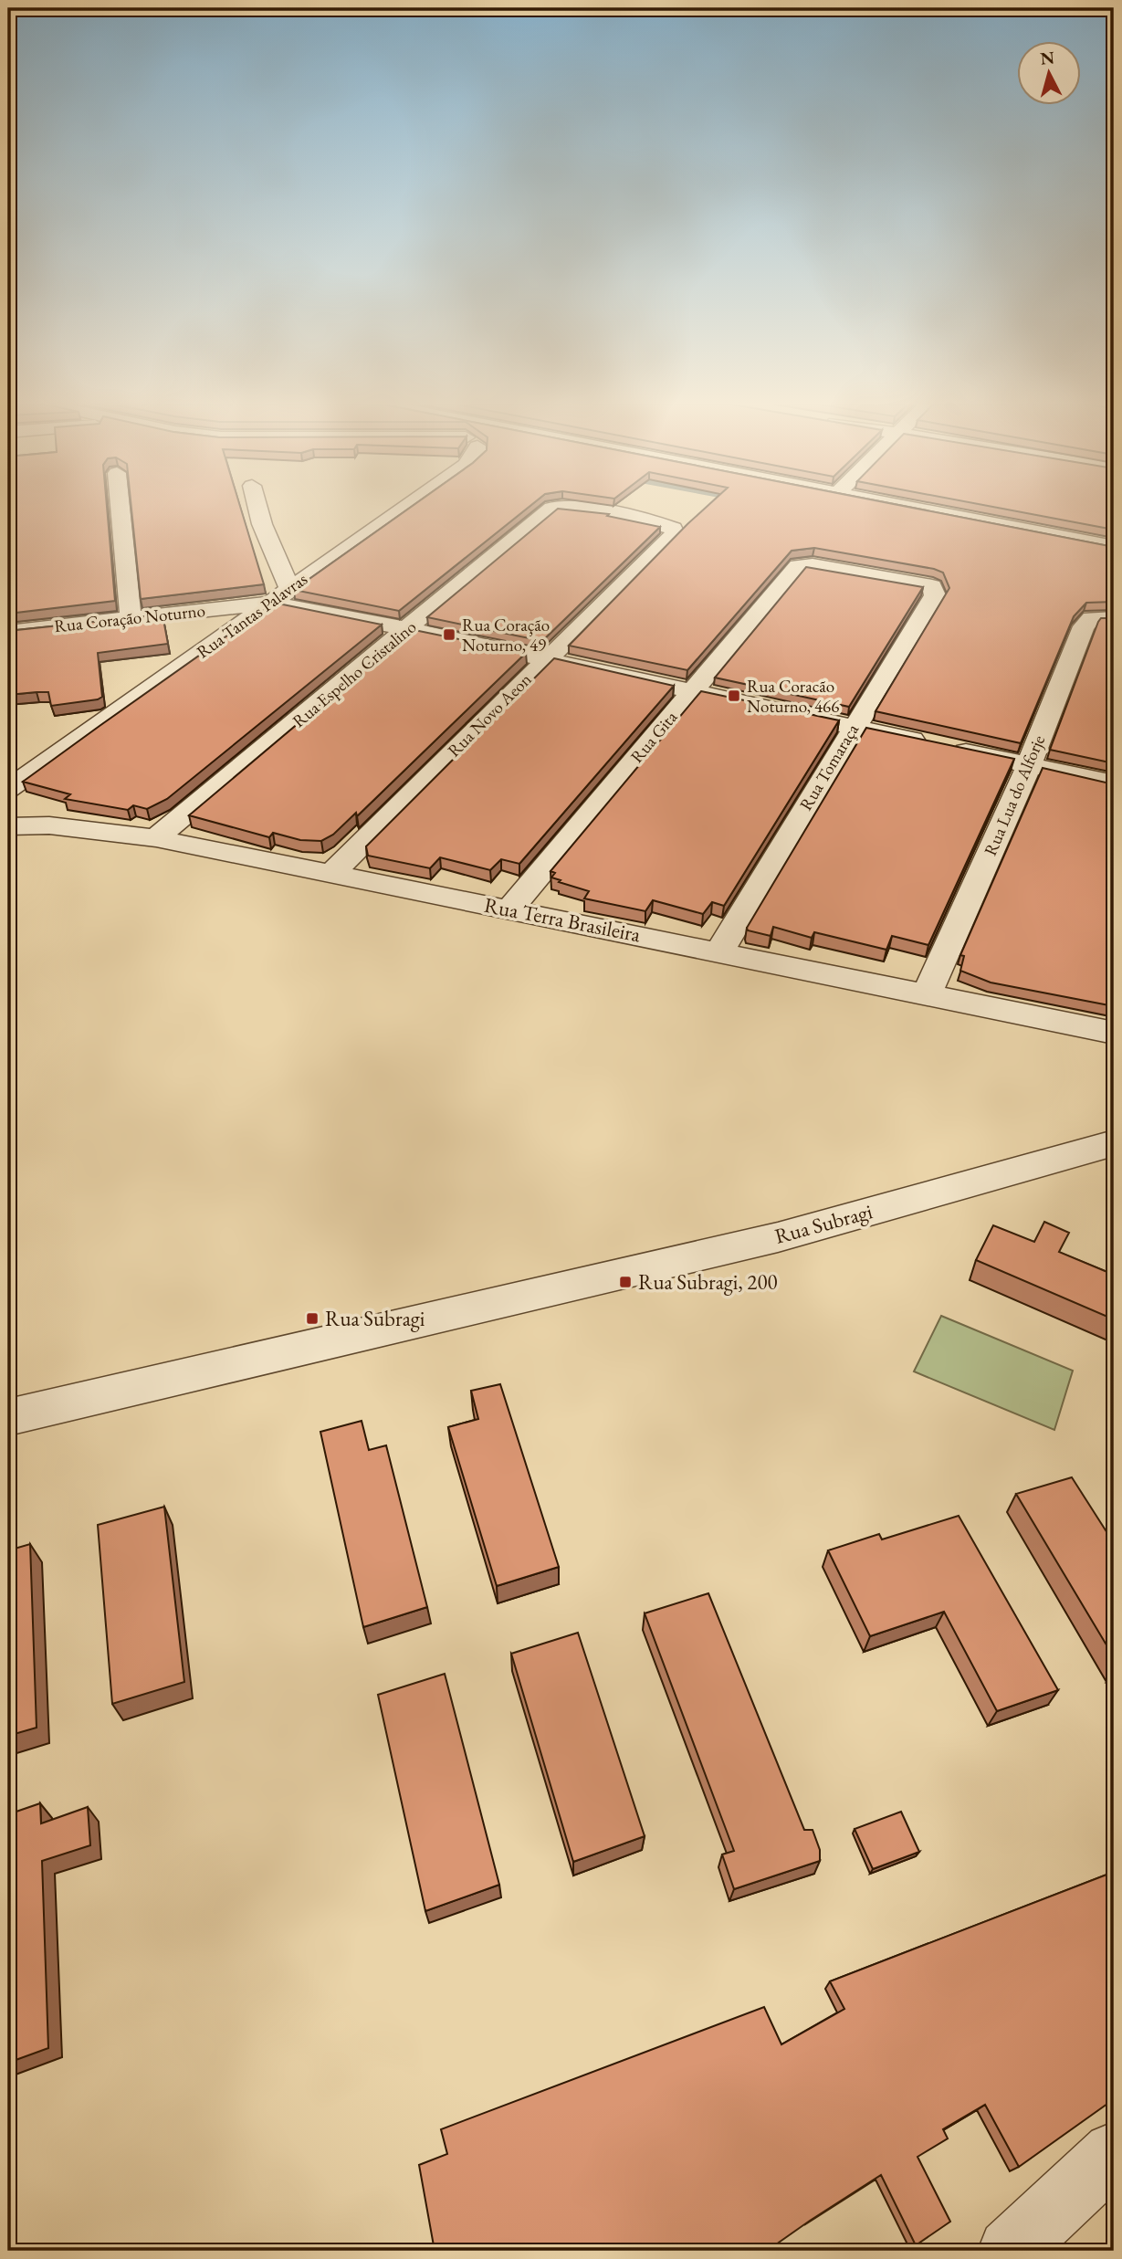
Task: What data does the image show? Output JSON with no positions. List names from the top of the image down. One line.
{"streets":{"street":["Rua Tantas Palavras","Rua Coração Noturno","Rua Espelho Cristalino","Rua Novo Aeon","Rua Gita","Rua Tomaraça","Rua Lua do Alforje","Rua Terra Brasileira","Rua Subragi"]},"crossings":[["Rua Tantas Palavras","Rua Coração Noturno"],["Rua Coração Noturno","Rua Espelho Cristalino"],["Rua Coração Noturno","Rua Novo Aeon"],["Rua Coração Noturno","Rua Gita"],["Rua Coração Noturno","Rua Tomaraça"],["Rua Coração Noturno","Rua Lua do Alforje"],["Rua Espelho Cristalino","Rua Terra Brasileira"],["Rua Novo Aeon","Rua Terra Brasileira"],["Rua Gita","Rua Tomaraça"],["Rua Gita","Rua Terra Brasileira"],["Rua Tomaraça","Rua Terra Brasileira"],["Rua Lua do Alforje","Rua Terra Brasileira"]],"places":{"transit":["Rua Coração Noturno, 49","Rua Coracão Noturno, 466","Rua Subragi, 200","Rua Subragi"]},"north":"top"}
